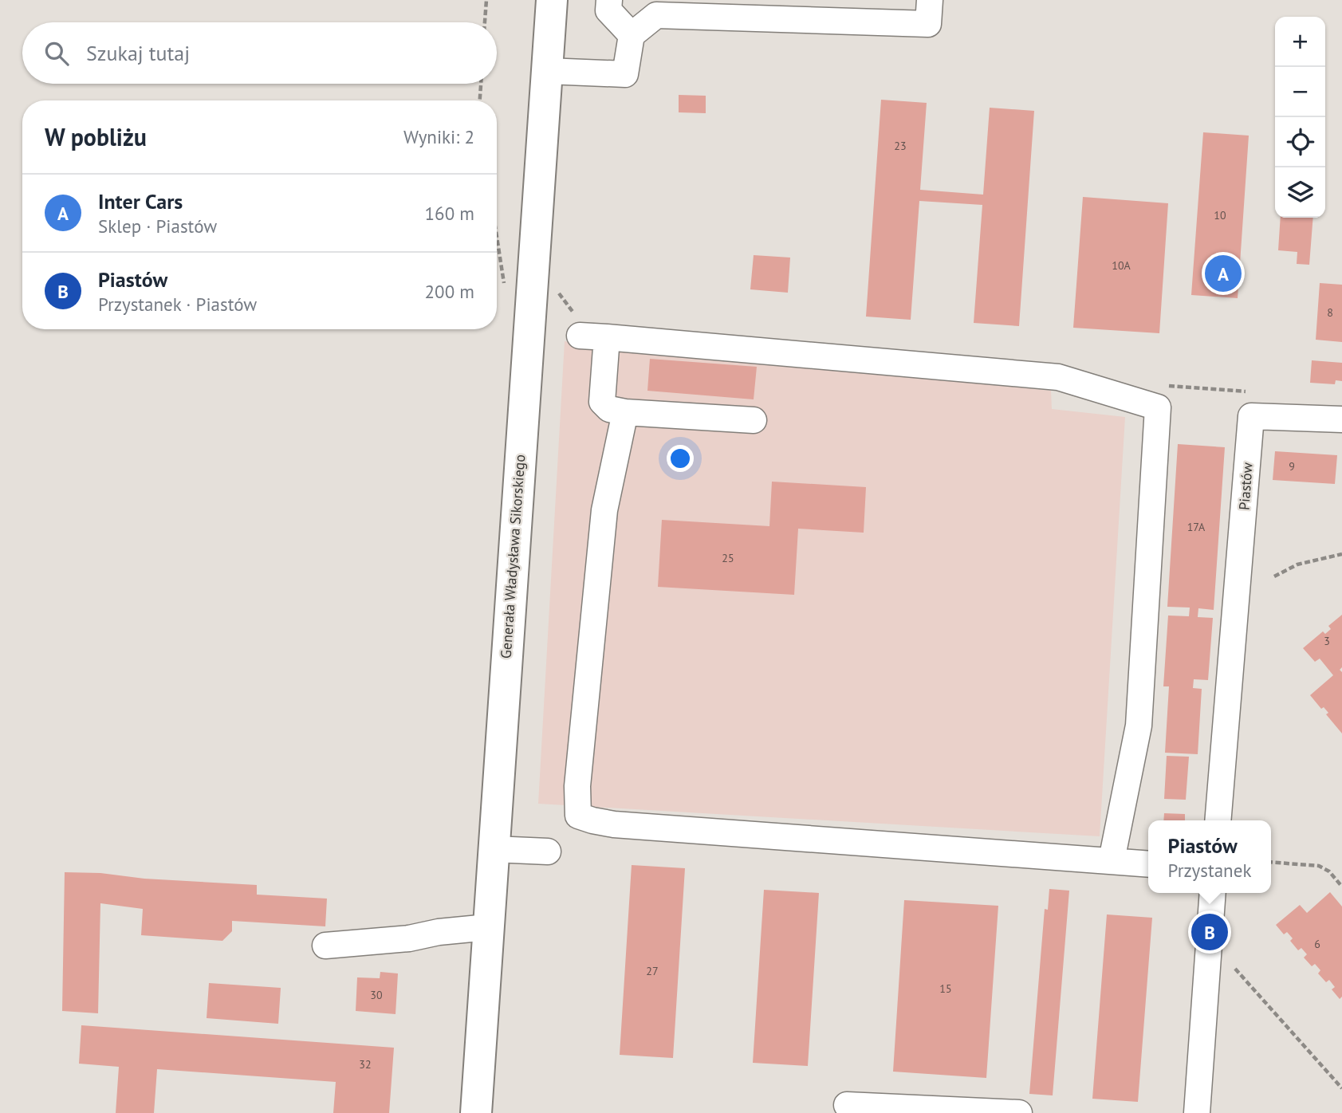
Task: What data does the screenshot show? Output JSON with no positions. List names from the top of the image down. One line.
{"streets":{"main road":["Generała Władysława Sikorskiego"],"street":["Piastów"]},"house_numbers":["23","10","10A","8","9","17A","25","3","6","27","15","30","32"],"page":{"map_buttons":["+","−"],"search":"Szukaj tutaj","heading":["W pobliżu","Wyniki: 2"],"list":[{"mark":"A","name":"Inter Cars","note":"Sklep · Piastów","value":"160 m"},{"mark":"B","name":"Piastów","note":"Przystanek · Piastów","value":"200 m"}],"pins":["A","B"],"popup":["Piastów","Przystanek"]}}
